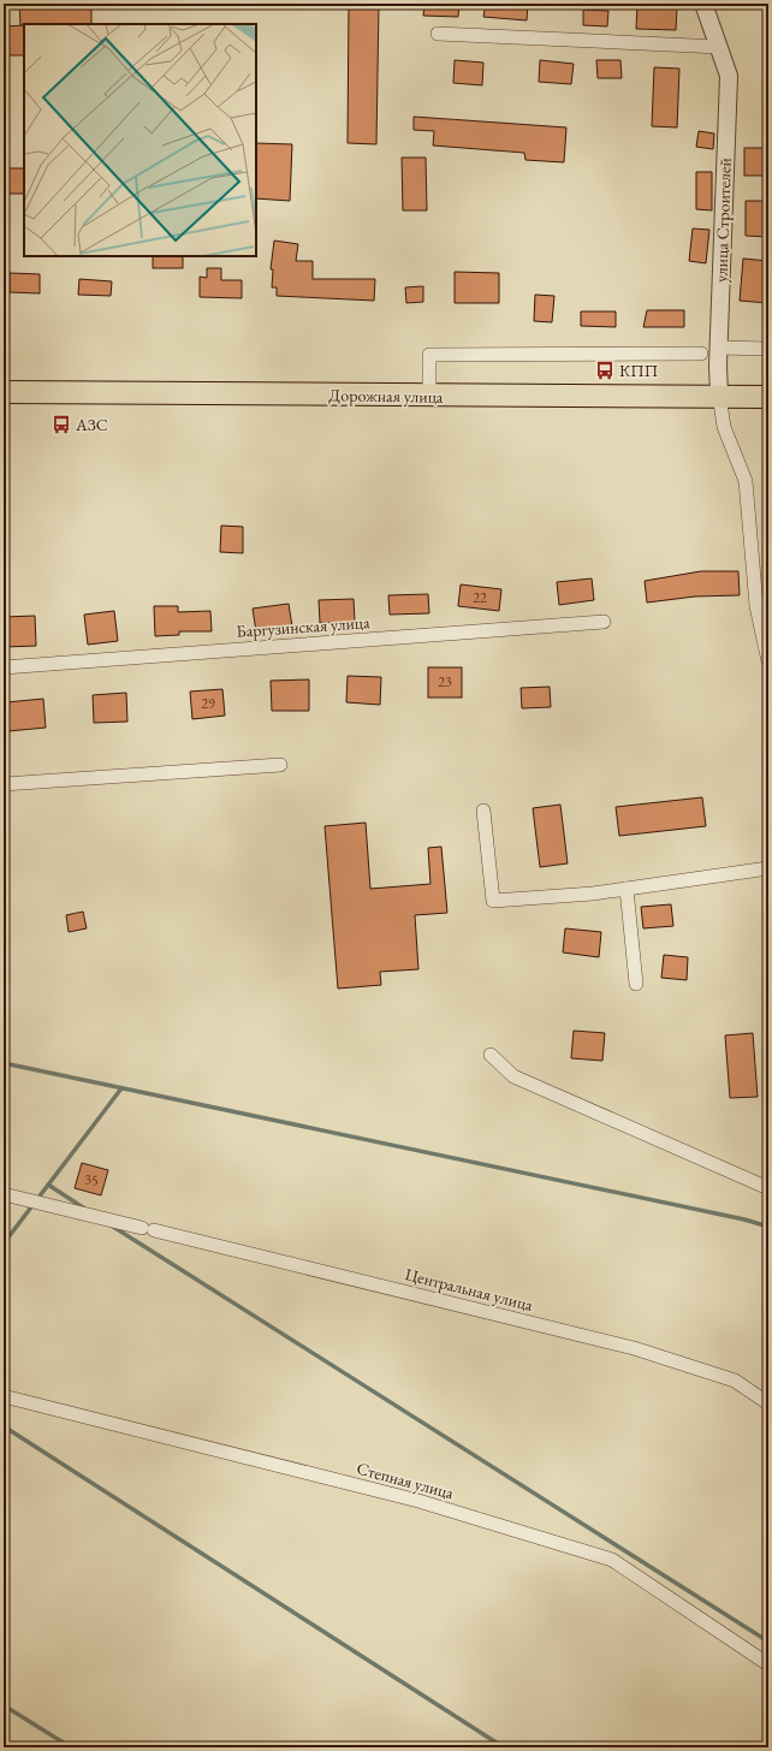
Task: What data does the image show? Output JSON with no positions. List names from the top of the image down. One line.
{"streets":{"main road":["Дорожная улица"],"street":["улица Строителей","Баргузинская улица","Центральная улица","Степная улица"]},"crossings":[["улица Строителей","Дорожная улица"]],"places":{"bus stop":["КПП","АЗС"]},"house_numbers":["22","23","29","35"]}
